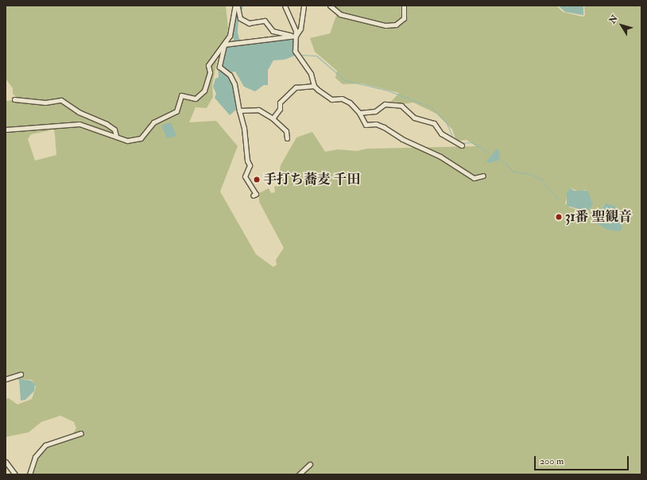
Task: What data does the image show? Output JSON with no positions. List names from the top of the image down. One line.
{"places":["手打ち蕎麦 千田","31番 聖観音"],"scale_bar":"200 m","north":"top left"}
